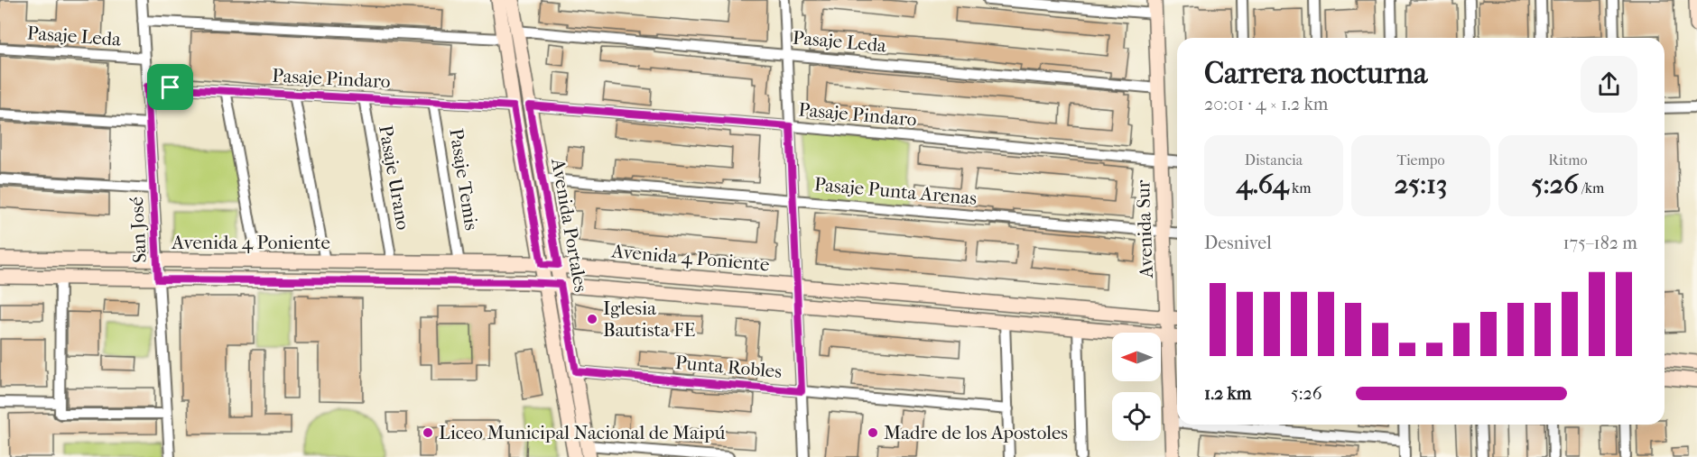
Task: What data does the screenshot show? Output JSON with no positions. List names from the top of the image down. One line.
{"streets":{"street":["Pasaje Leda","Pasaje Pindaro","Pasaje Urano","Pasaje Temis","Pasaje Punta Arenas","Avenida Portales","Avenida Sur","San José","Avenida 4 Poniente","Punta Robles"]},"crossings":[["Pasaje Leda","Avenida Portales"],["Pasaje Leda","Avenida Sur"],["Pasaje Leda","San José"],["Pasaje Pindaro","Pasaje Urano"],["Pasaje Pindaro","Pasaje Temis"],["Pasaje Pindaro","Avenida Portales"],["Pasaje Pindaro","Avenida Sur"],["Pasaje Pindaro","San José"],["Pasaje Urano","Avenida 4 Poniente"],["Pasaje Temis","Avenida 4 Poniente"],["Pasaje Punta Arenas","Avenida Portales"],["Pasaje Punta Arenas","Avenida Sur"],["Avenida Portales","Avenida 4 Poniente"],["Avenida Portales","Punta Robles"],["Avenida Sur","Avenida 4 Poniente"],["San José","Avenida 4 Poniente"]],"places":["Iglesia Bautista FE","Liceo Municipal Nacional de Maipú","Madre de los Apostoles"],"north":"left","page":{"heading":["Carrera nocturna","20:01 · 4 × 1.2 km"],"stats":[["Distancia","4.64 km"],["Tiempo","25:13"],["Ritmo","5:26 /km"]],"chart":["Desnivel","175–182 m"],"list":[{"name":"1.2 km","note":"5:26"}]}}
